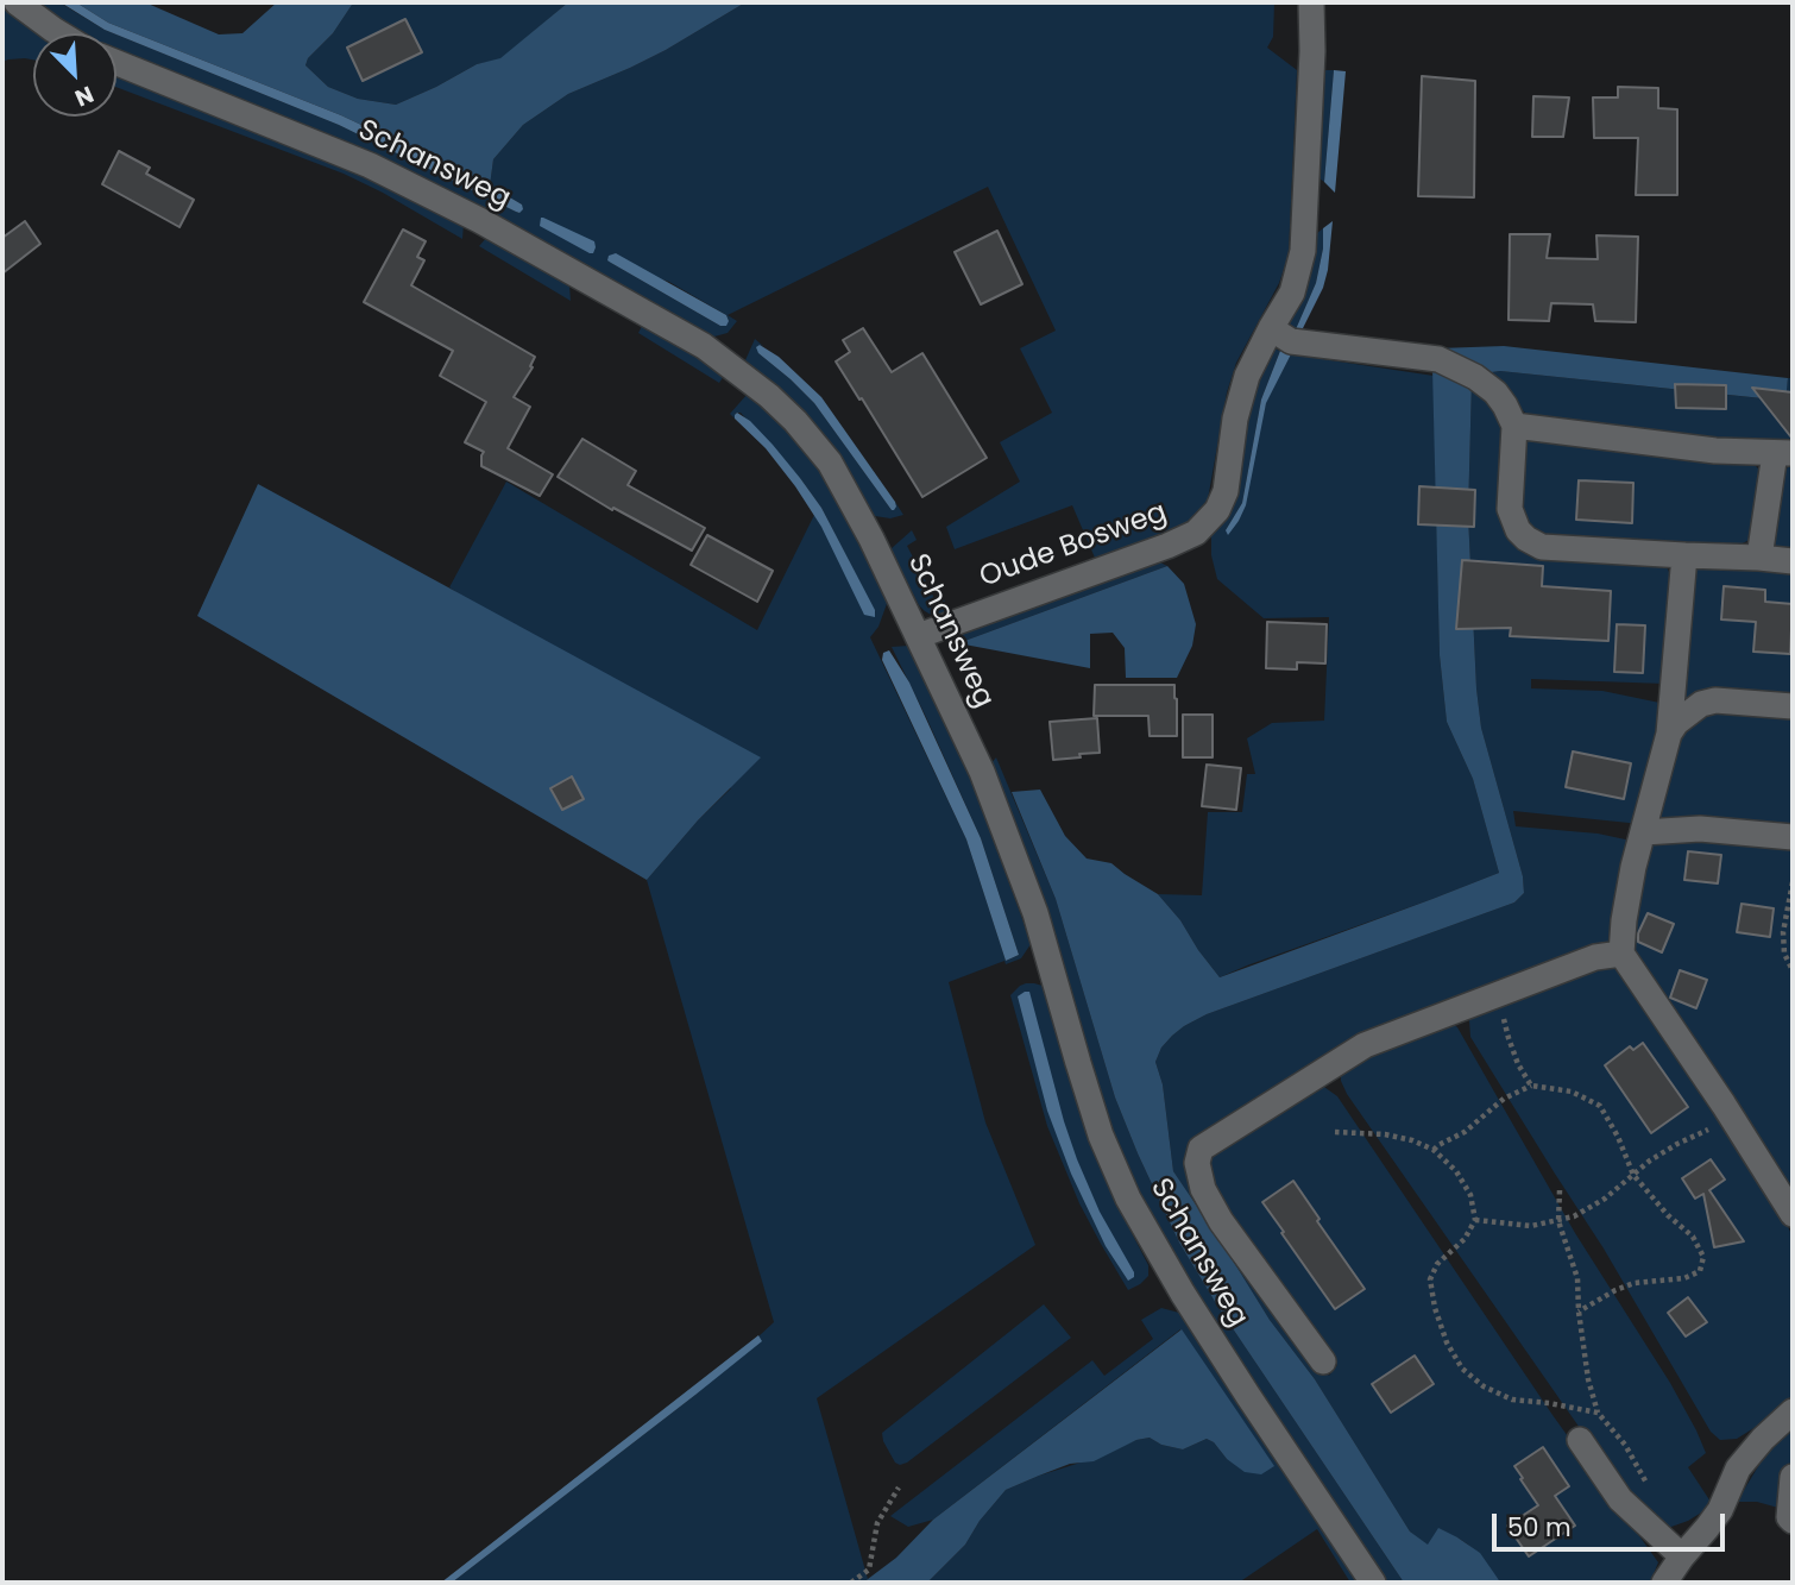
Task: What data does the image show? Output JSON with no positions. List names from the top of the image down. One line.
{"streets":{"street":["Schansweg","Oude Bosweg"]},"crossings":[["Schansweg","Oude Bosweg"]],"scale_bar":"50 m","north":"bottom right"}
